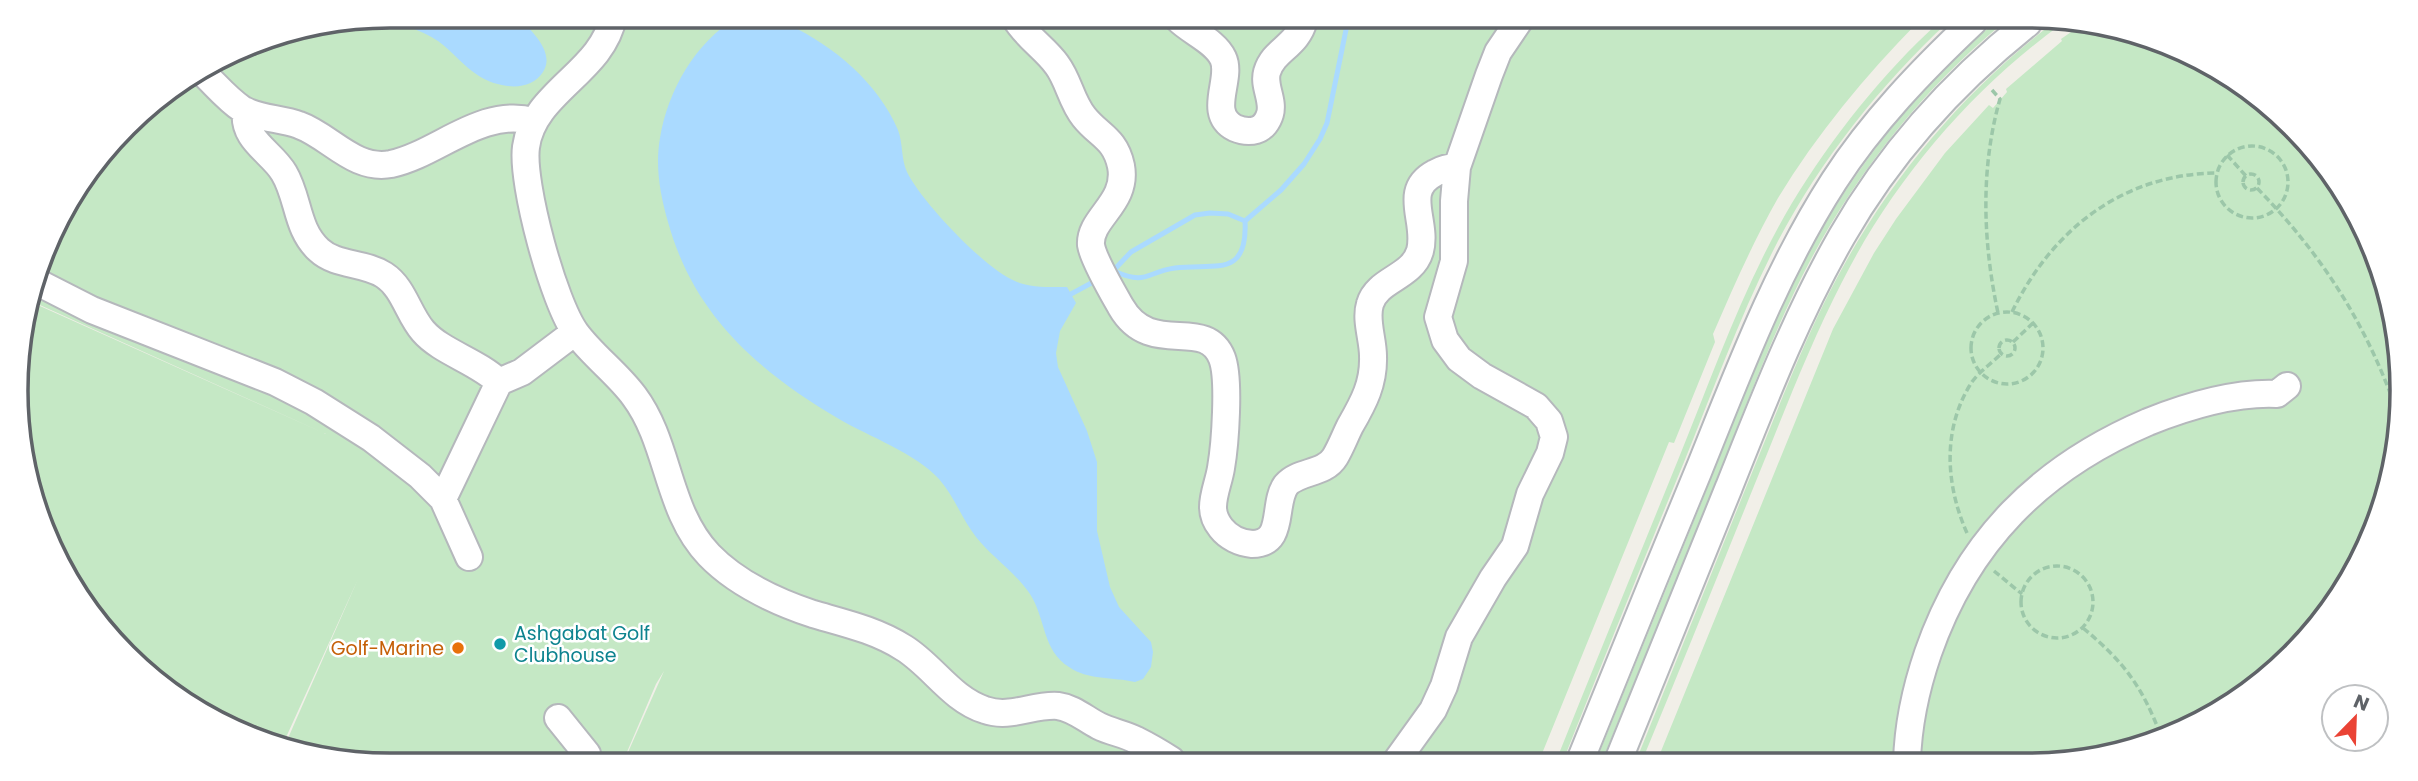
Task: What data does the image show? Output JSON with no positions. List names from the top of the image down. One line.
{"places":["Ashgabat Golf Clubhouse","Golf-Marine"],"north":"top right"}
